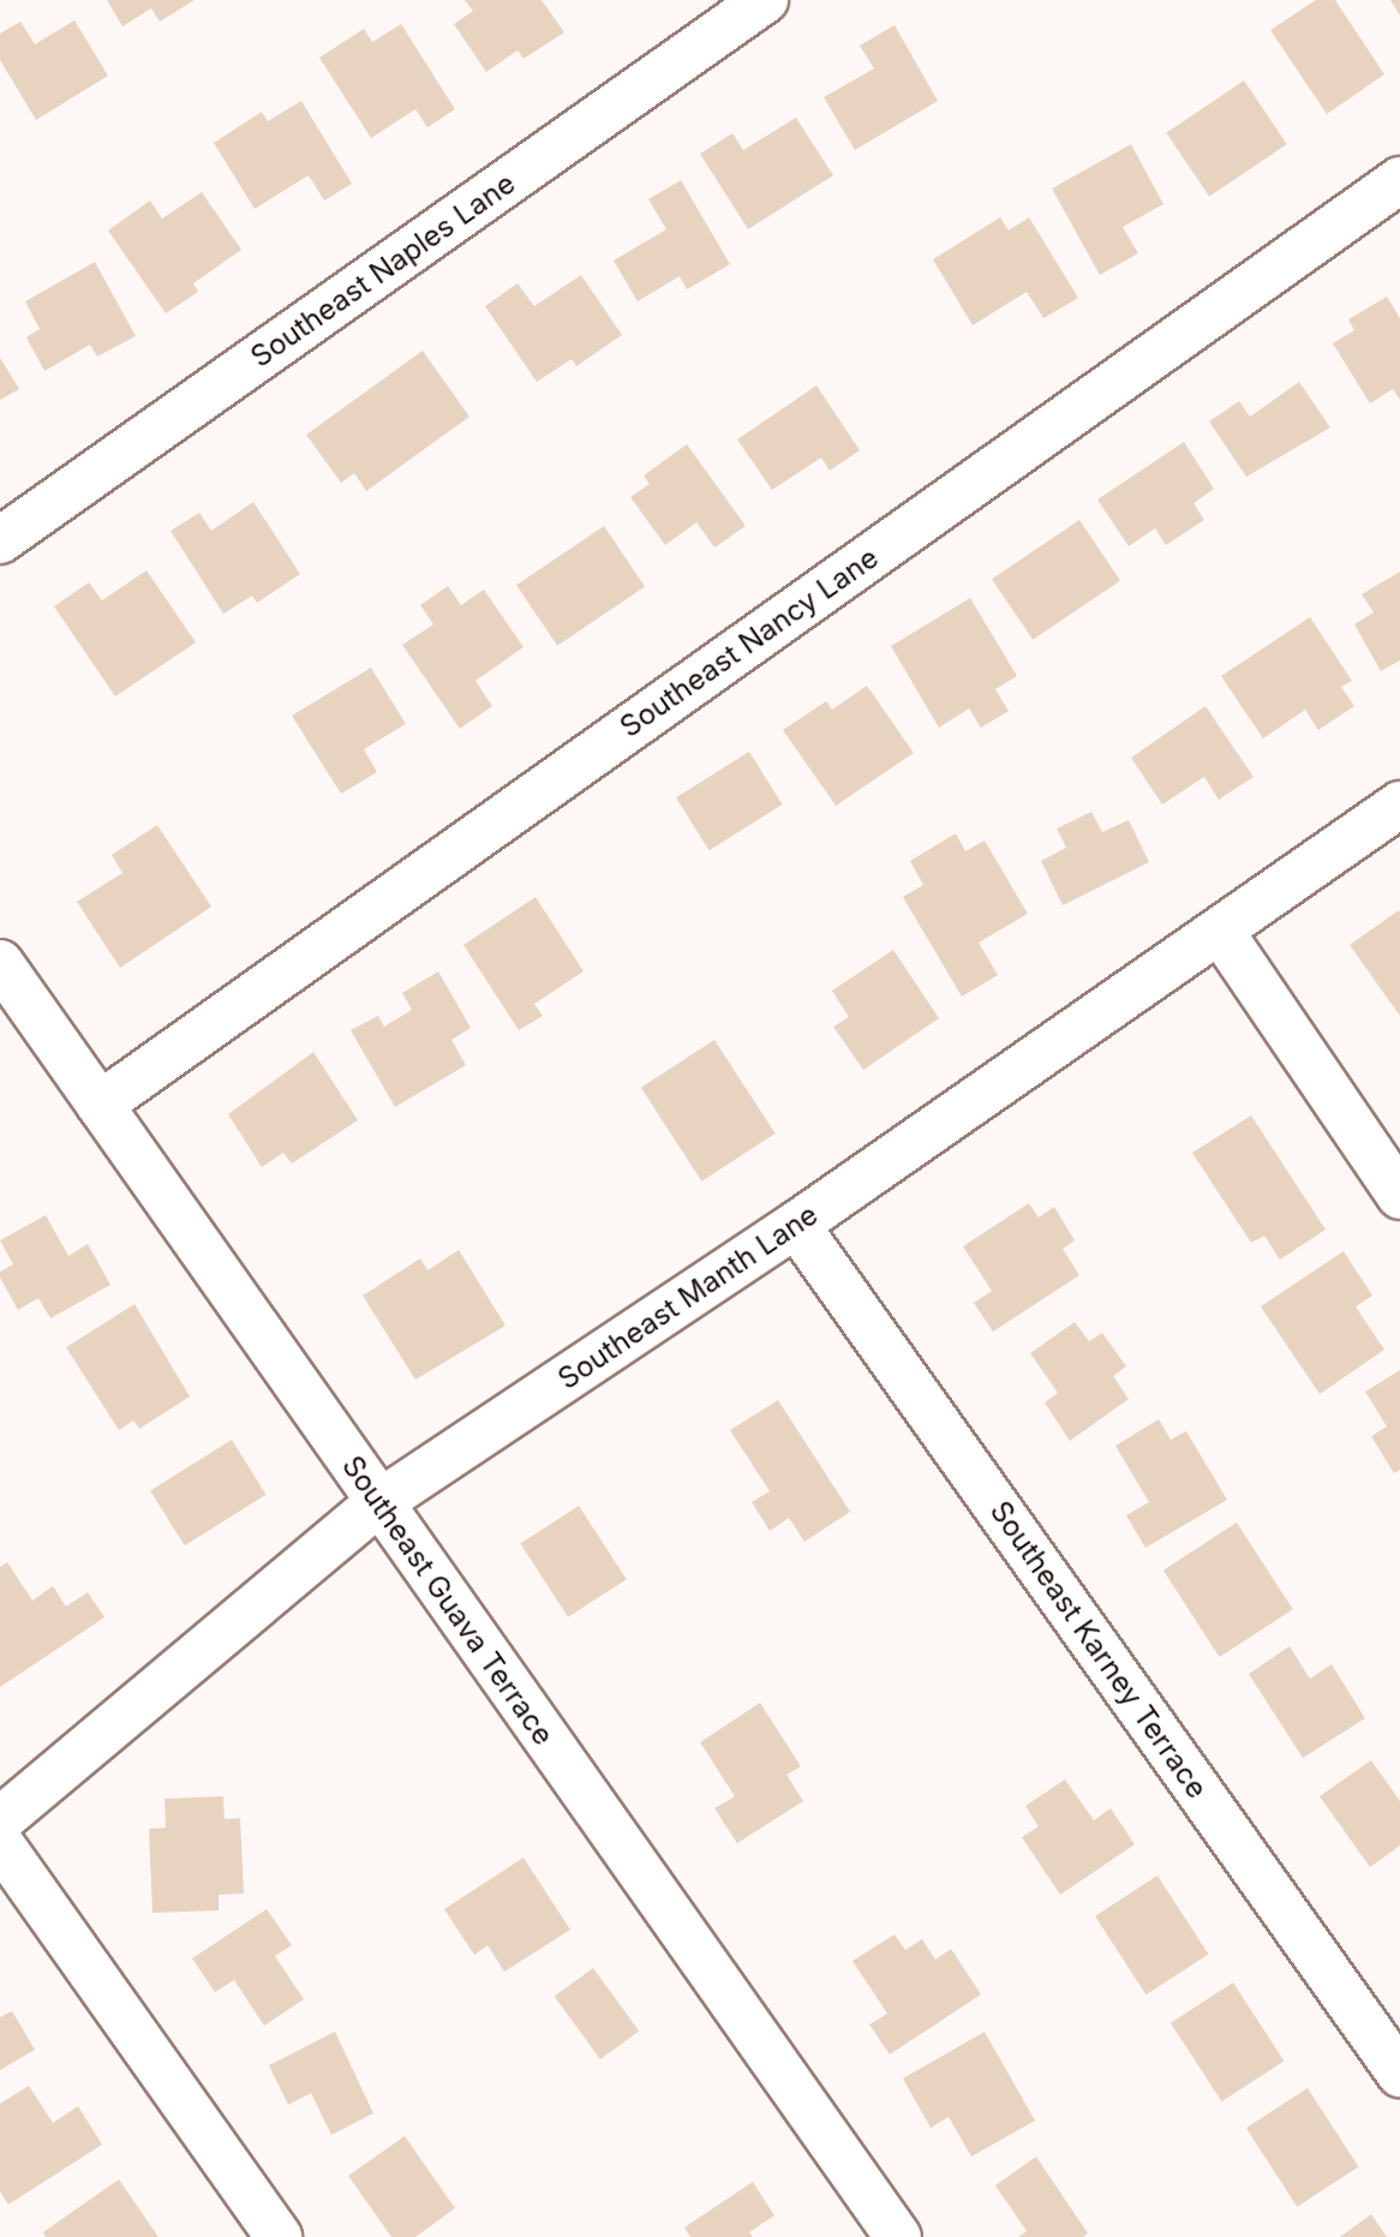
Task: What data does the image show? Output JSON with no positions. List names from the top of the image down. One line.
{"streets":{"street":["Southeast Naples Lane","Southeast Nancy Lane","Southeast Manth Lane","Southeast Guava Terrace","Southeast Karney Terrace"]},"crossings":[["Southeast Nancy Lane","Southeast Guava Terrace"],["Southeast Manth Lane","Southeast Guava Terrace"],["Southeast Manth Lane","Southeast Karney Terrace"]]}
